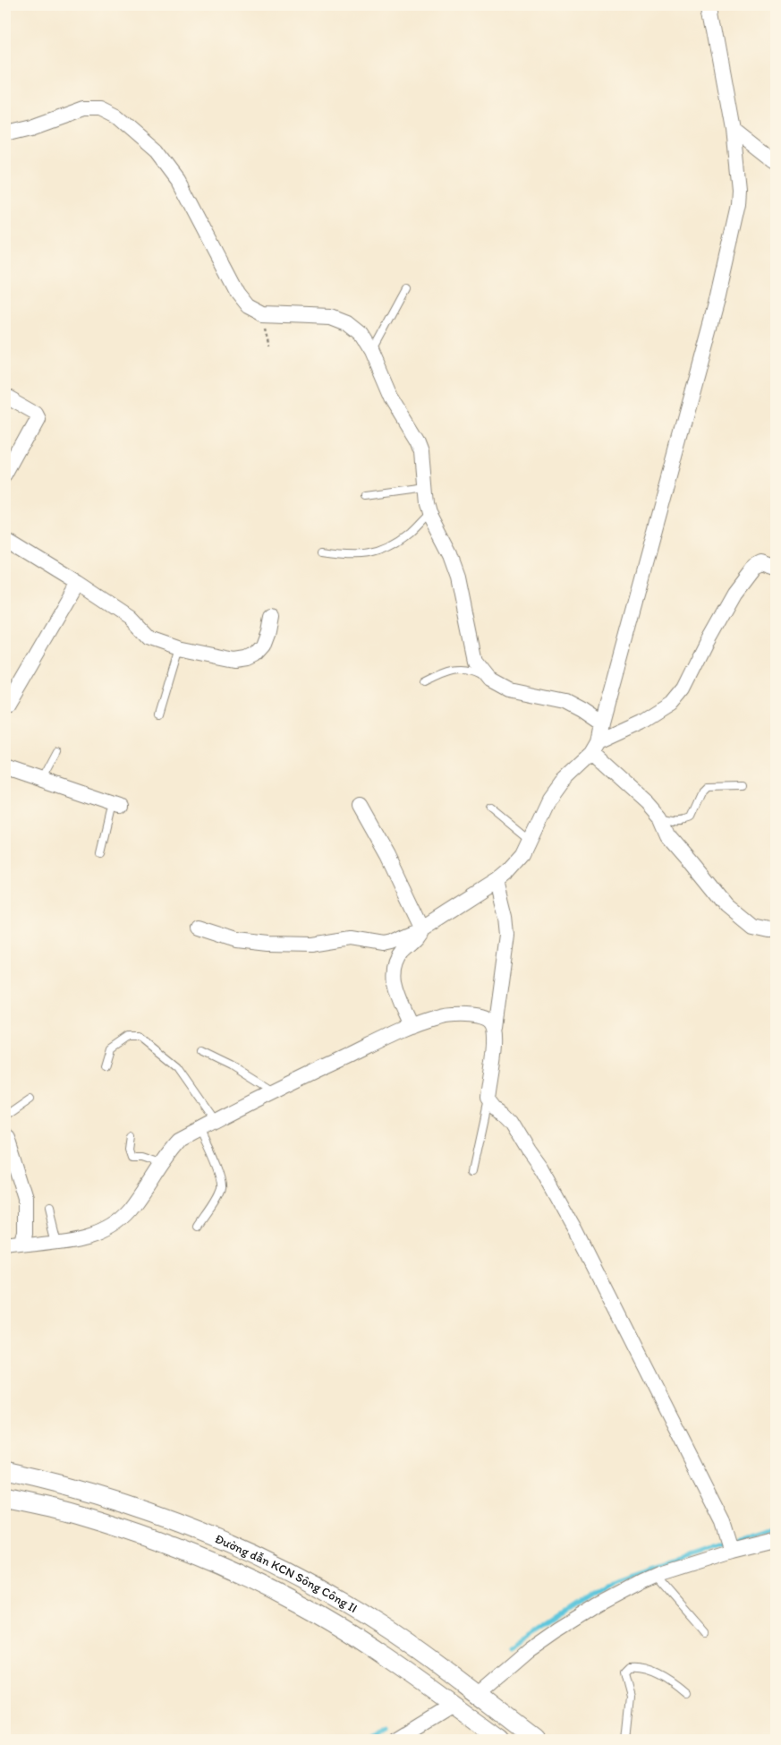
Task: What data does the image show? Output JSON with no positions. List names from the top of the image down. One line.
{"streets":{"street":["Đường dẫn KCN Sông Công II"]}}
